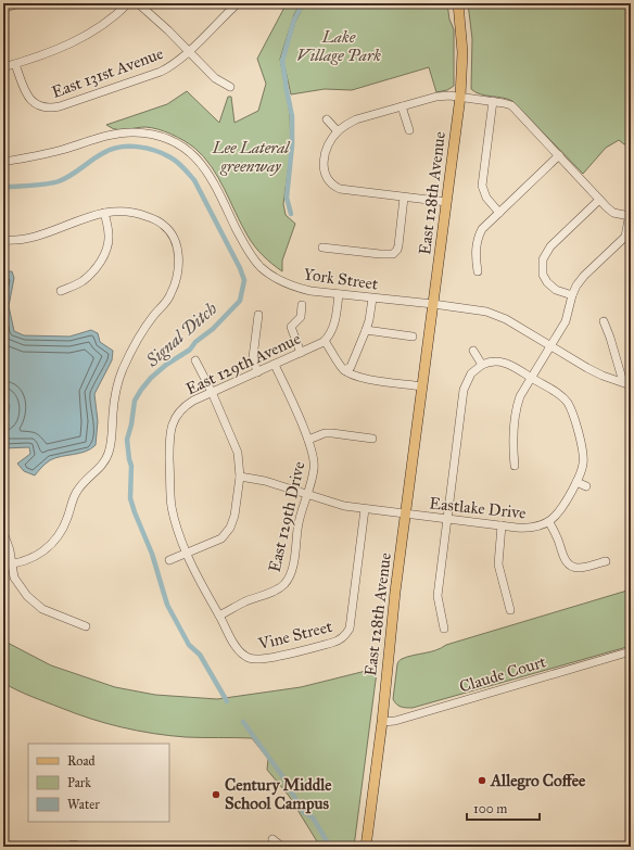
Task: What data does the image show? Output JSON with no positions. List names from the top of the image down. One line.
{"streets":{"main road":["East 128th Avenue"],"street":["East 131st Avenue","York Street","East 129th Avenue","Eastlake Drive","East 129th Drive","Vine Street","Claude Court"]},"crossings":[["East 128th Avenue","York Street"],["East 128th Avenue","Eastlake Drive"],["East 128th Avenue","Claude Court"],["York Street","East 129th Avenue"],["East 129th Avenue","East 129th Drive"],["East 129th Avenue","Vine Street"],["Eastlake Drive","East 129th Drive"],["Eastlake Drive","Vine Street"]],"water":["Signal Ditch"],"parks":["Lake Village Park","Lee Lateral greenway"],"places":["Allegro Coffee","Century Middle School Campus"],"legend":["Road","Park","Water"],"scale_bar":"100 m"}
